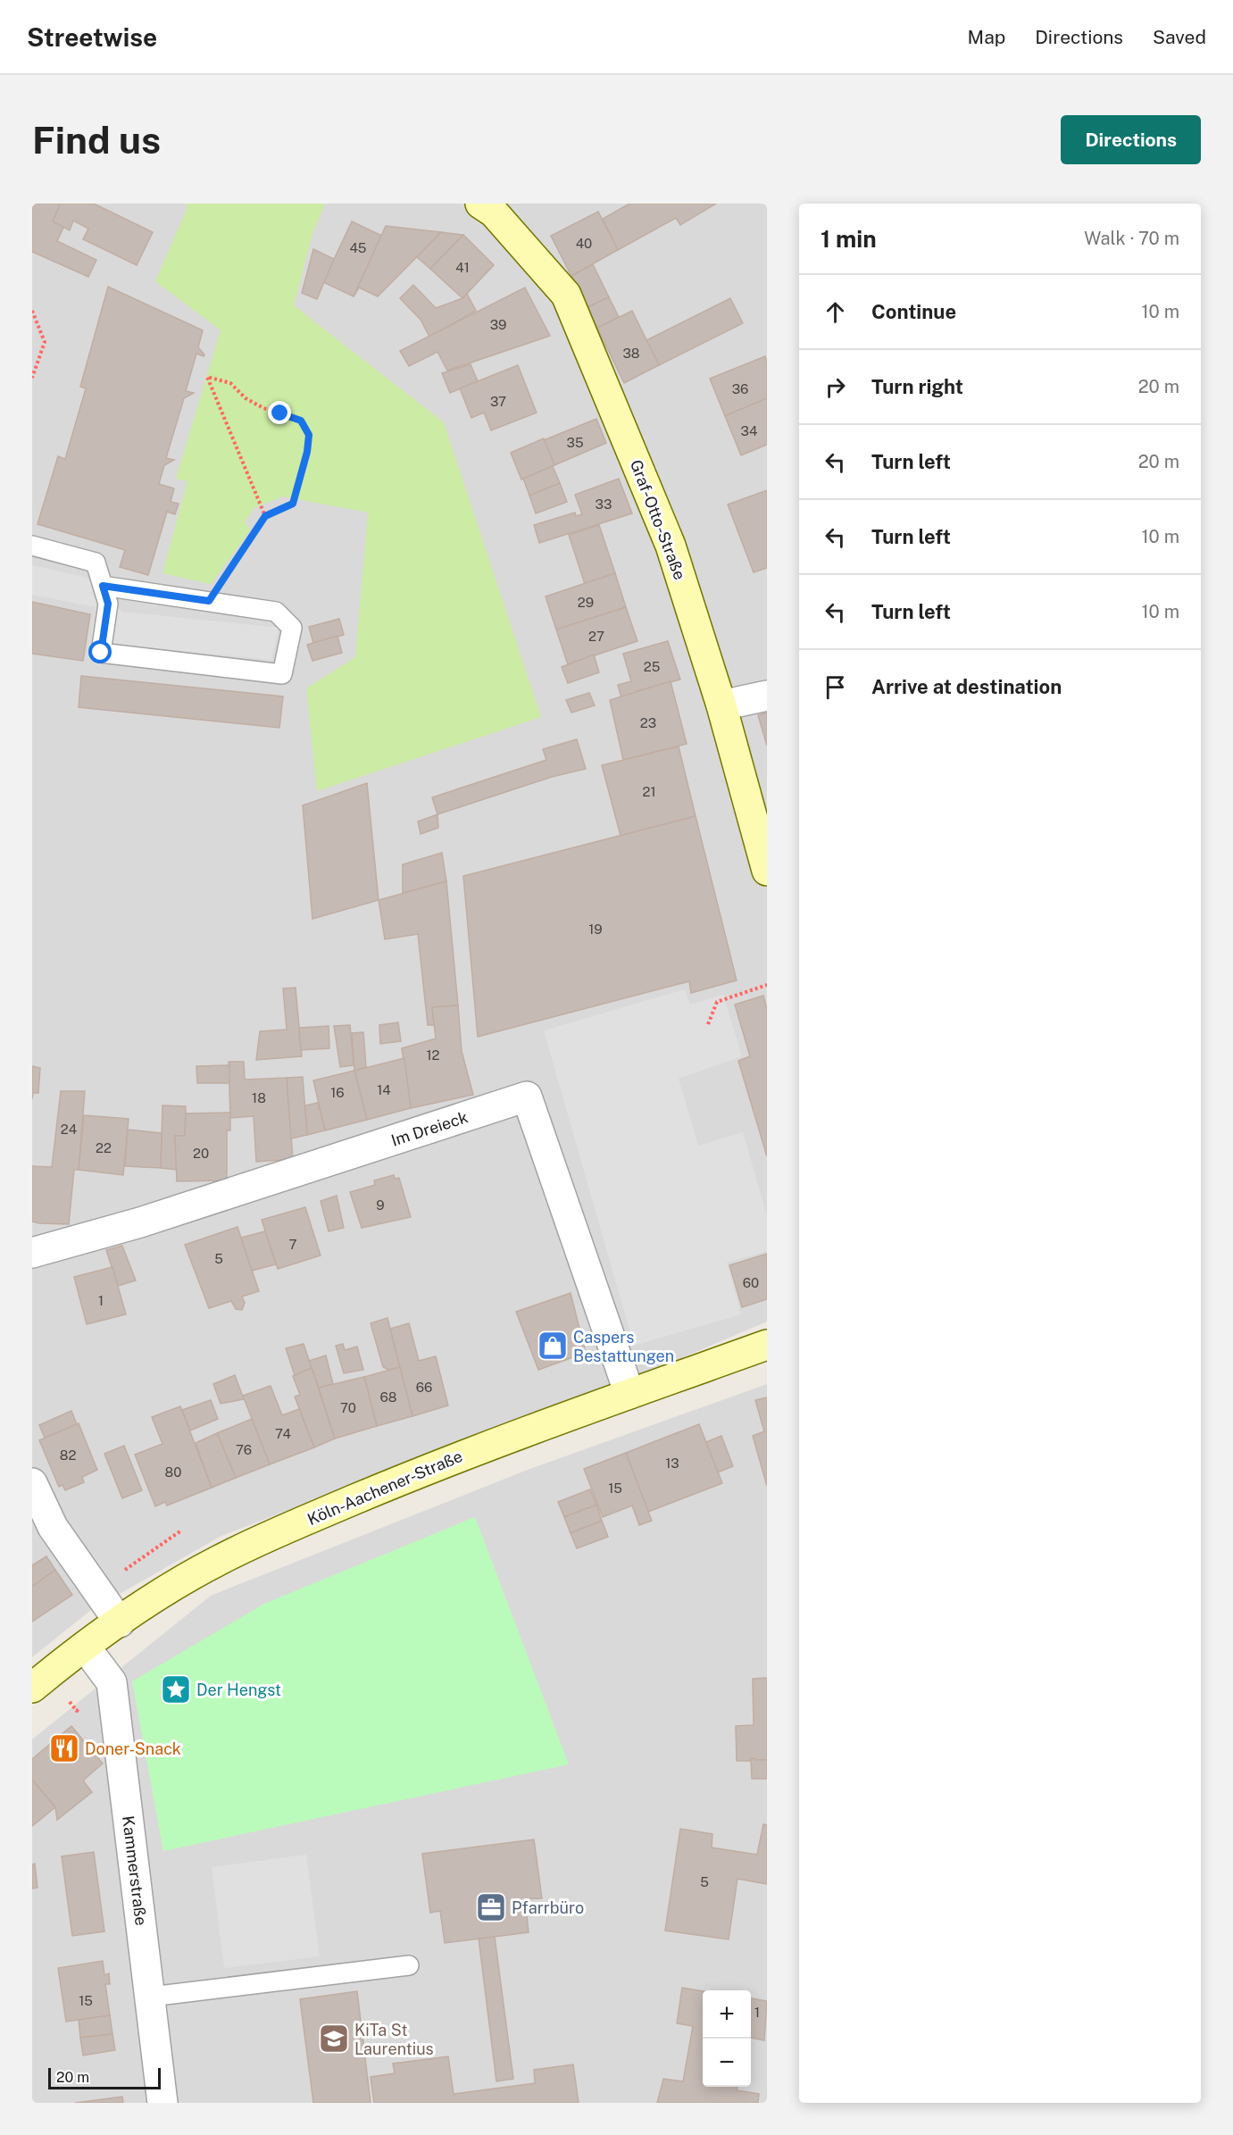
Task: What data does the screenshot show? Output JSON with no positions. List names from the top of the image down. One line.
{"streets":{"main road":["Graf-Otto-Straße","Köln-Aachener-Straße"],"street":["Im Dreieck","Kammerstraße"]},"crossings":[["Im Dreieck","Köln-Aachener-Straße"],["Köln-Aachener-Straße","Kammerstraße"]],"places":{"shop":["Caspers Bestattungen"],"place":["Der Hengst"],"restaurant":["Doner-Snack"],"office":["Pfarrbüro"],"school or university":["KiTa St Laurentius"]},"house_numbers":["40","45","41","39","38","36","37","34","35","33","29","27","25","23","21","19","12","14","16","18","24","22","20","9","7","5","60","1","66","68","70","74","76","82","13","80","15","5","15","1"],"scale_bar":"20 m","page":{"header":"Streetwise","nav":["Map","Directions","Saved"],"buttons":"Directions","title":"Find us","heading":["1 min","Walk · 70 m"],"list":[["Continue","10 m"],["Turn right","20 m"],["Turn left","20 m"],["Turn left","10 m"],["Turn left","10 m"],"Arrive at destination"],"map_buttons":["+","−"],"scale":"20 m"}}
